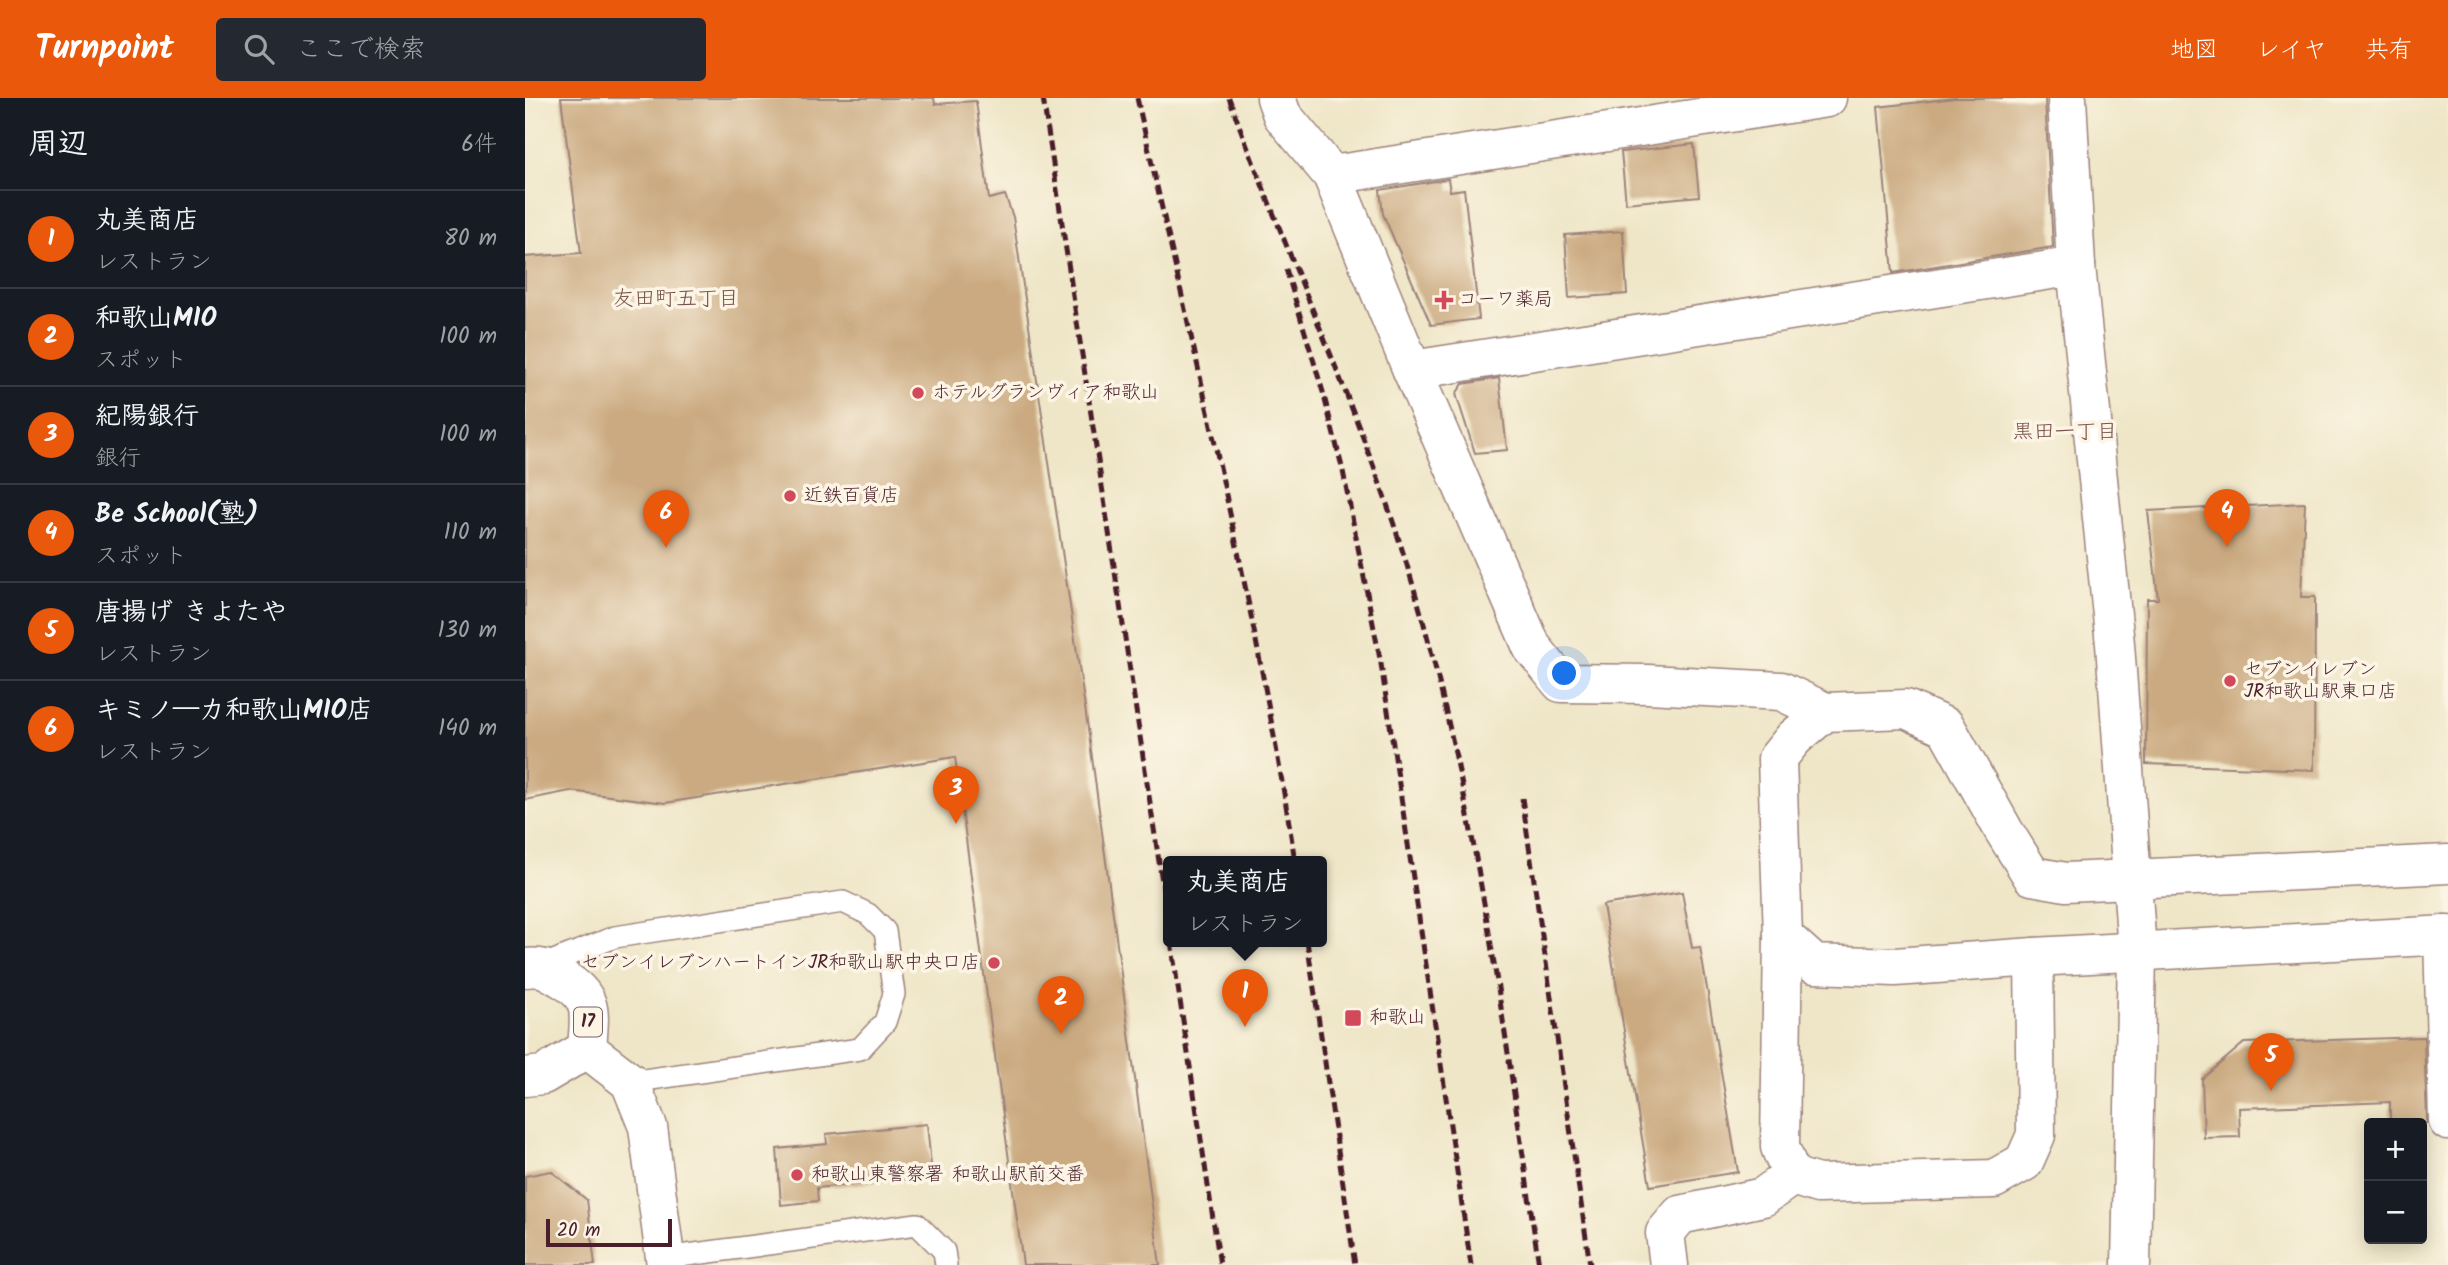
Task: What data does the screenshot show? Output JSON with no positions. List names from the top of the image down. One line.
{"streets":{"street":["17"]},"districts":["友田町五丁目","黒田一丁目"],"places":{"health":["コーワ薬局"],"other":["ホテルグランヴィア和歌山","近鉄百貨店","セブンイレブン JR和歌山駅東口店","セブンイレブンハートインJR和歌山駅中央口店","和歌山東警察署 和歌山駅前交番"],"transit":["和歌山"]},"scale_bar":"20 m","page":{"header":"Turnpoint","search":"ここで検索","nav":["地図","レイヤ","共有"],"heading":["周辺","6件"],"list":[{"mark":"1","name":"丸美商店","note":"レストラン","value":"80 m"},{"mark":"2","name":"和歌山MIO","note":"スポット","value":"100 m"},{"mark":"3","name":"紀陽銀行","note":"銀行","value":"100 m"},{"mark":"4","name":"Be School(塾)","note":"スポット","value":"110 m"},{"mark":"5","name":"唐揚げ きよたや","note":"レストラン","value":"130 m"},{"mark":"6","name":"キミノ―カ和歌山MIO店","note":"レストラン","value":"140 m"}],"pins":["4","6","3","1","2","5"],"popup":["丸美商店","レストラン"],"map_buttons":["+","−"],"scale":"20 m"}}
